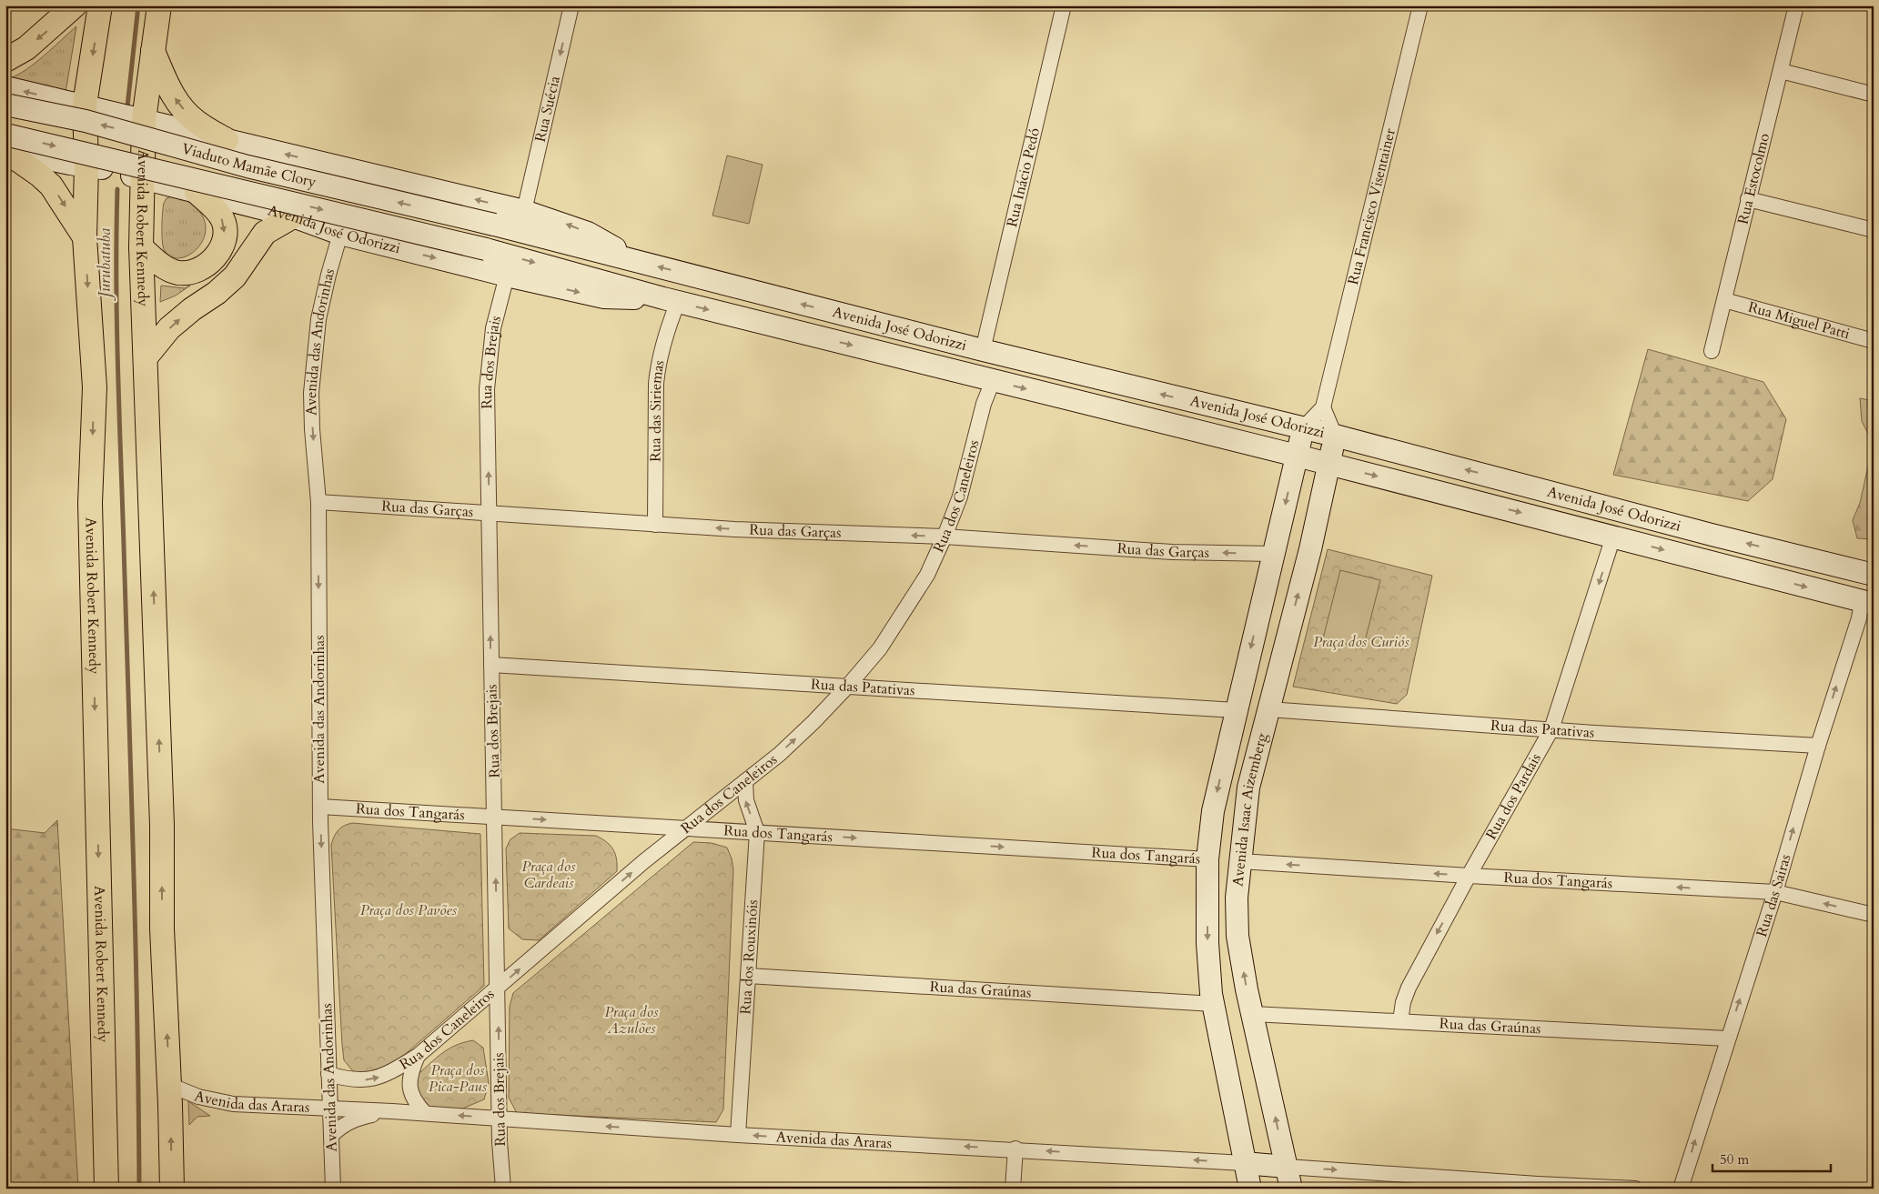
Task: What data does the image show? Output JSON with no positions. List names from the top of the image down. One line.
{"streets":{"main road":["Viaduto Mamãe Clory","Avenida Robert Kennedy","Avenida José Odorizzi","Avenida Isaac Aizemberg"],"street":["Rua Suécia","Rua Inácio Pedó","Rua Estocolmo","Rua Francisco Visentainer","Rua Miguel Patti","Avenida das Andorinhas","Rua dos Brejais","Rua das Siriemas","Rua dos Caneleiros","Rua das Garças","Rua das Patativas","Rua dos Pardais","Rua dos Tangarás","Rua das Sairas","Rua dos Rouxinóis","Rua das Graúnas","Avenida das Araras"]},"crossings":[["Rua Suécia","Avenida José Odorizzi"],["Viaduto Mamãe Clory","Avenida José Odorizzi"],["Rua Inácio Pedó","Avenida José Odorizzi"],["Rua Estocolmo","Rua Miguel Patti"],["Avenida Robert Kennedy","Avenida José Odorizzi"],["Avenida Robert Kennedy","Avenida das Araras"],["Avenida José Odorizzi","Avenida das Andorinhas"],["Avenida José Odorizzi","Rua dos Brejais"],["Avenida José Odorizzi","Rua das Siriemas"],["Avenida José Odorizzi","Rua dos Caneleiros"],["Avenida José Odorizzi","Rua dos Pardais"],["Avenida José Odorizzi","Avenida Isaac Aizemberg"],["Avenida José Odorizzi","Rua das Sairas"],["Avenida das Andorinhas","Rua dos Caneleiros"],["Avenida das Andorinhas","Rua das Garças"],["Avenida das Andorinhas","Rua dos Tangarás"],["Avenida das Andorinhas","Avenida das Araras"],["Rua dos Brejais","Rua dos Caneleiros"],["Rua dos Brejais","Rua das Garças"],["Rua dos Brejais","Rua das Patativas"],["Rua dos Brejais","Rua dos Tangarás"],["Rua dos Brejais","Avenida das Araras"],["Rua das Siriemas","Rua das Garças"],["Rua dos Caneleiros","Rua das Garças"],["Rua dos Caneleiros","Rua das Patativas"],["Rua dos Caneleiros","Rua dos Tangarás"],["Rua dos Caneleiros","Rua dos Rouxinóis"],["Rua das Garças","Avenida Isaac Aizemberg"],["Rua das Patativas","Rua dos Pardais"],["Rua das Patativas","Avenida Isaac Aizemberg"],["Rua das Patativas","Rua das Sairas"],["Rua dos Pardais","Rua dos Tangarás"],["Rua dos Pardais","Rua das Graúnas"],["Avenida Isaac Aizemberg","Rua dos Tangarás"],["Avenida Isaac Aizemberg","Rua das Graúnas"],["Avenida Isaac Aizemberg","Avenida das Araras"],["Rua dos Tangarás","Rua das Sairas"],["Rua dos Tangarás","Rua dos Rouxinóis"],["Rua das Sairas","Rua das Graúnas"],["Rua dos Rouxinóis","Rua das Graúnas"],["Rua dos Rouxinóis","Avenida das Araras"]],"one_way":["Rua Suécia","Avenida das Andorinhas","Rua dos Brejais","Rua dos Caneleiros","Rua das Garças","Rua dos Pardais","Rua das Sairas","Avenida das Araras"],"water":["Jurubatuba"],"parks":["Praça dos Curiós","Praça dos Cardeais","Praça dos Pavões","Praça dos Azulões","Praça dos Pica-Paus"],"scale_bar":"50 m"}
